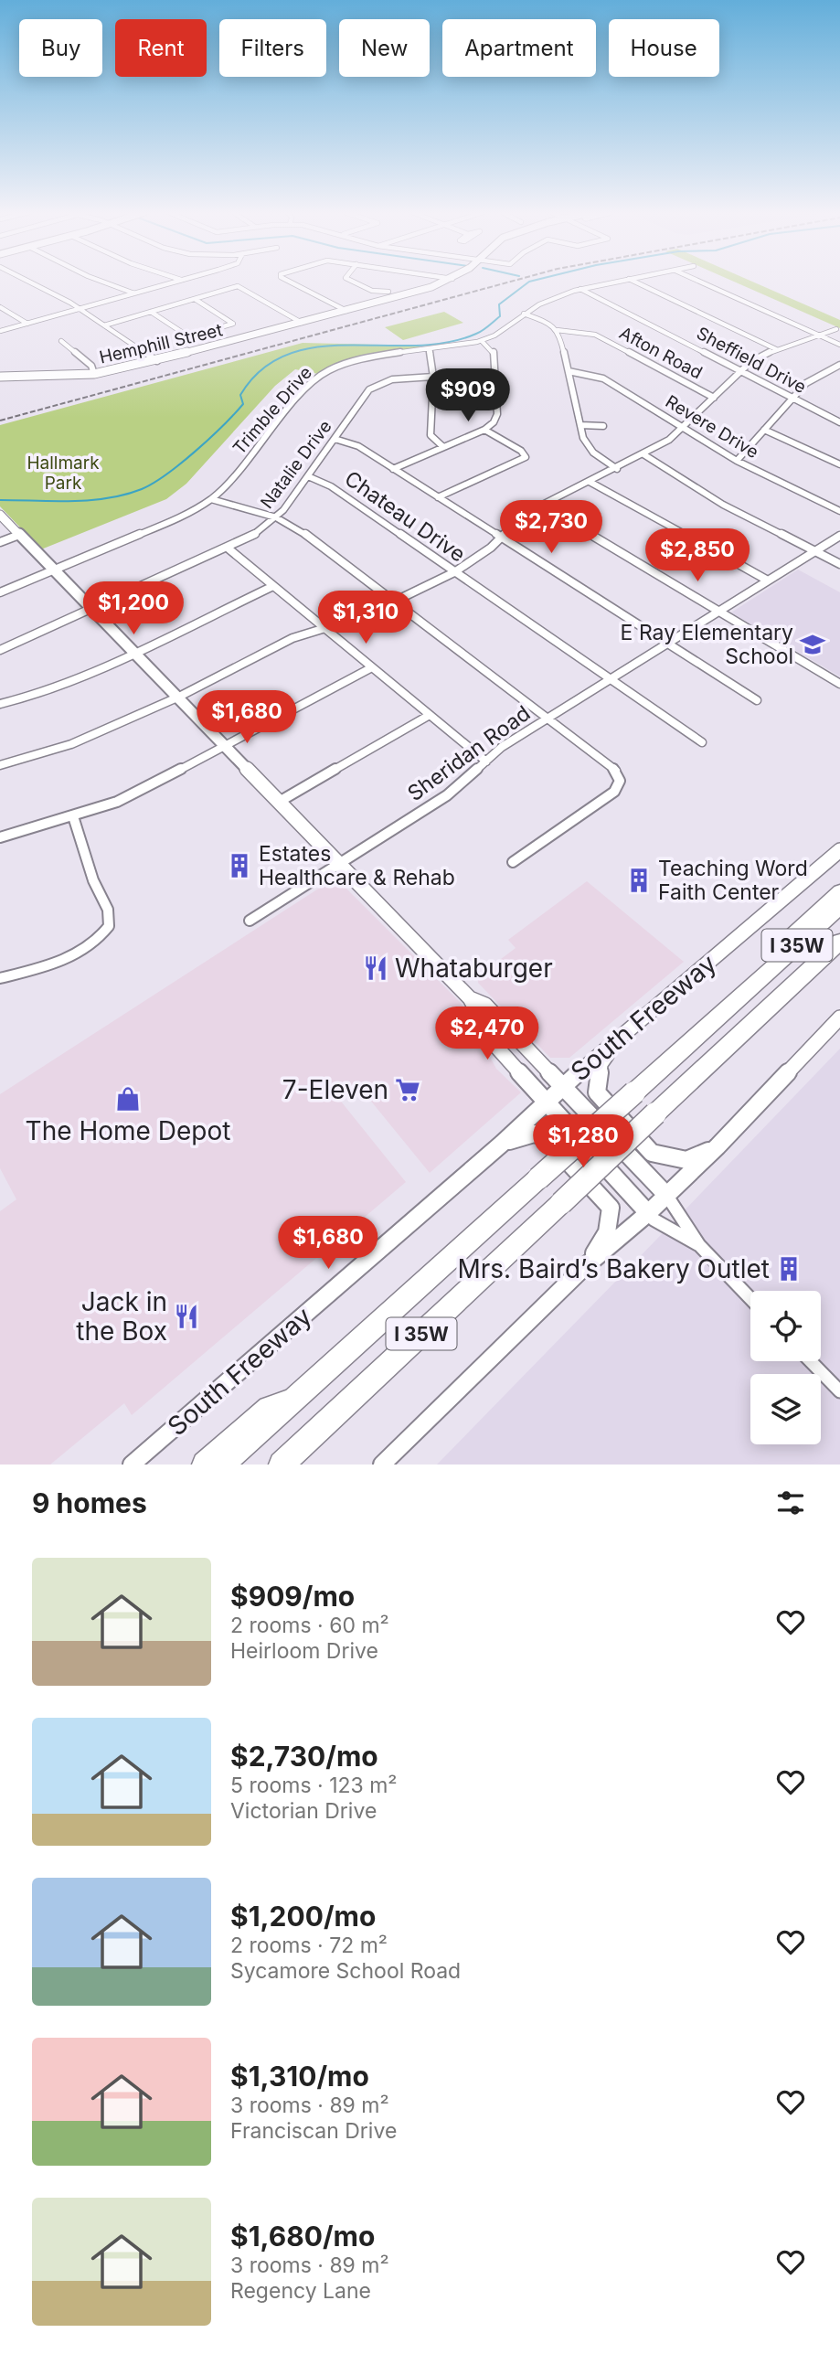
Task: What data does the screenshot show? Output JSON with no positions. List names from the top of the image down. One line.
{"streets":{"highway":["I 35W","South Freeway"],"main road":["Hemphill Street"],"street":["Afton Road","Sheffield Drive","Trimble Drive","Revere Drive","Natalie Drive","Chateau Drive","Sheridan Road"]},"crossings":[["Sheffield Drive","Trimble Drive"],["Natalie Drive","Chateau Drive"],["Chateau Drive","Sheridan Road"]],"parks":["Hallmark Park"],"places":{"school or university":["E Ray Elementary School"],"building":["Estates Healthcare & Rehab","Teaching Word Faith Center","Mrs. Baird’s Bakery Outlet"],"restaurant":["Whataburger","Jack in the Box"],"supermarket":["7-Eleven"],"shop":["The Home Depot"]},"page":{"chip":["Buy","Rent","Filters","New","Apartment","House"],"price":["$909","$2,730","$2,850","$1,200","$1,310","$1,680","$2,470","$1,280","$1,680"],"heading":"9 homes","list":[{"name":"$909/mo","note":"2 rooms · 60 m² · Heirloom Drive"},{"name":"$2,730/mo","note":"5 rooms · 123 m² · Victorian Drive"},{"name":"$1,200/mo","note":"2 rooms · 72 m² · Sycamore School Road"},{"name":"$1,310/mo","note":"3 rooms · 89 m² · Franciscan Drive"},{"name":"$1,680/mo","note":"3 rooms · 89 m² · Regency Lane"}]}}
